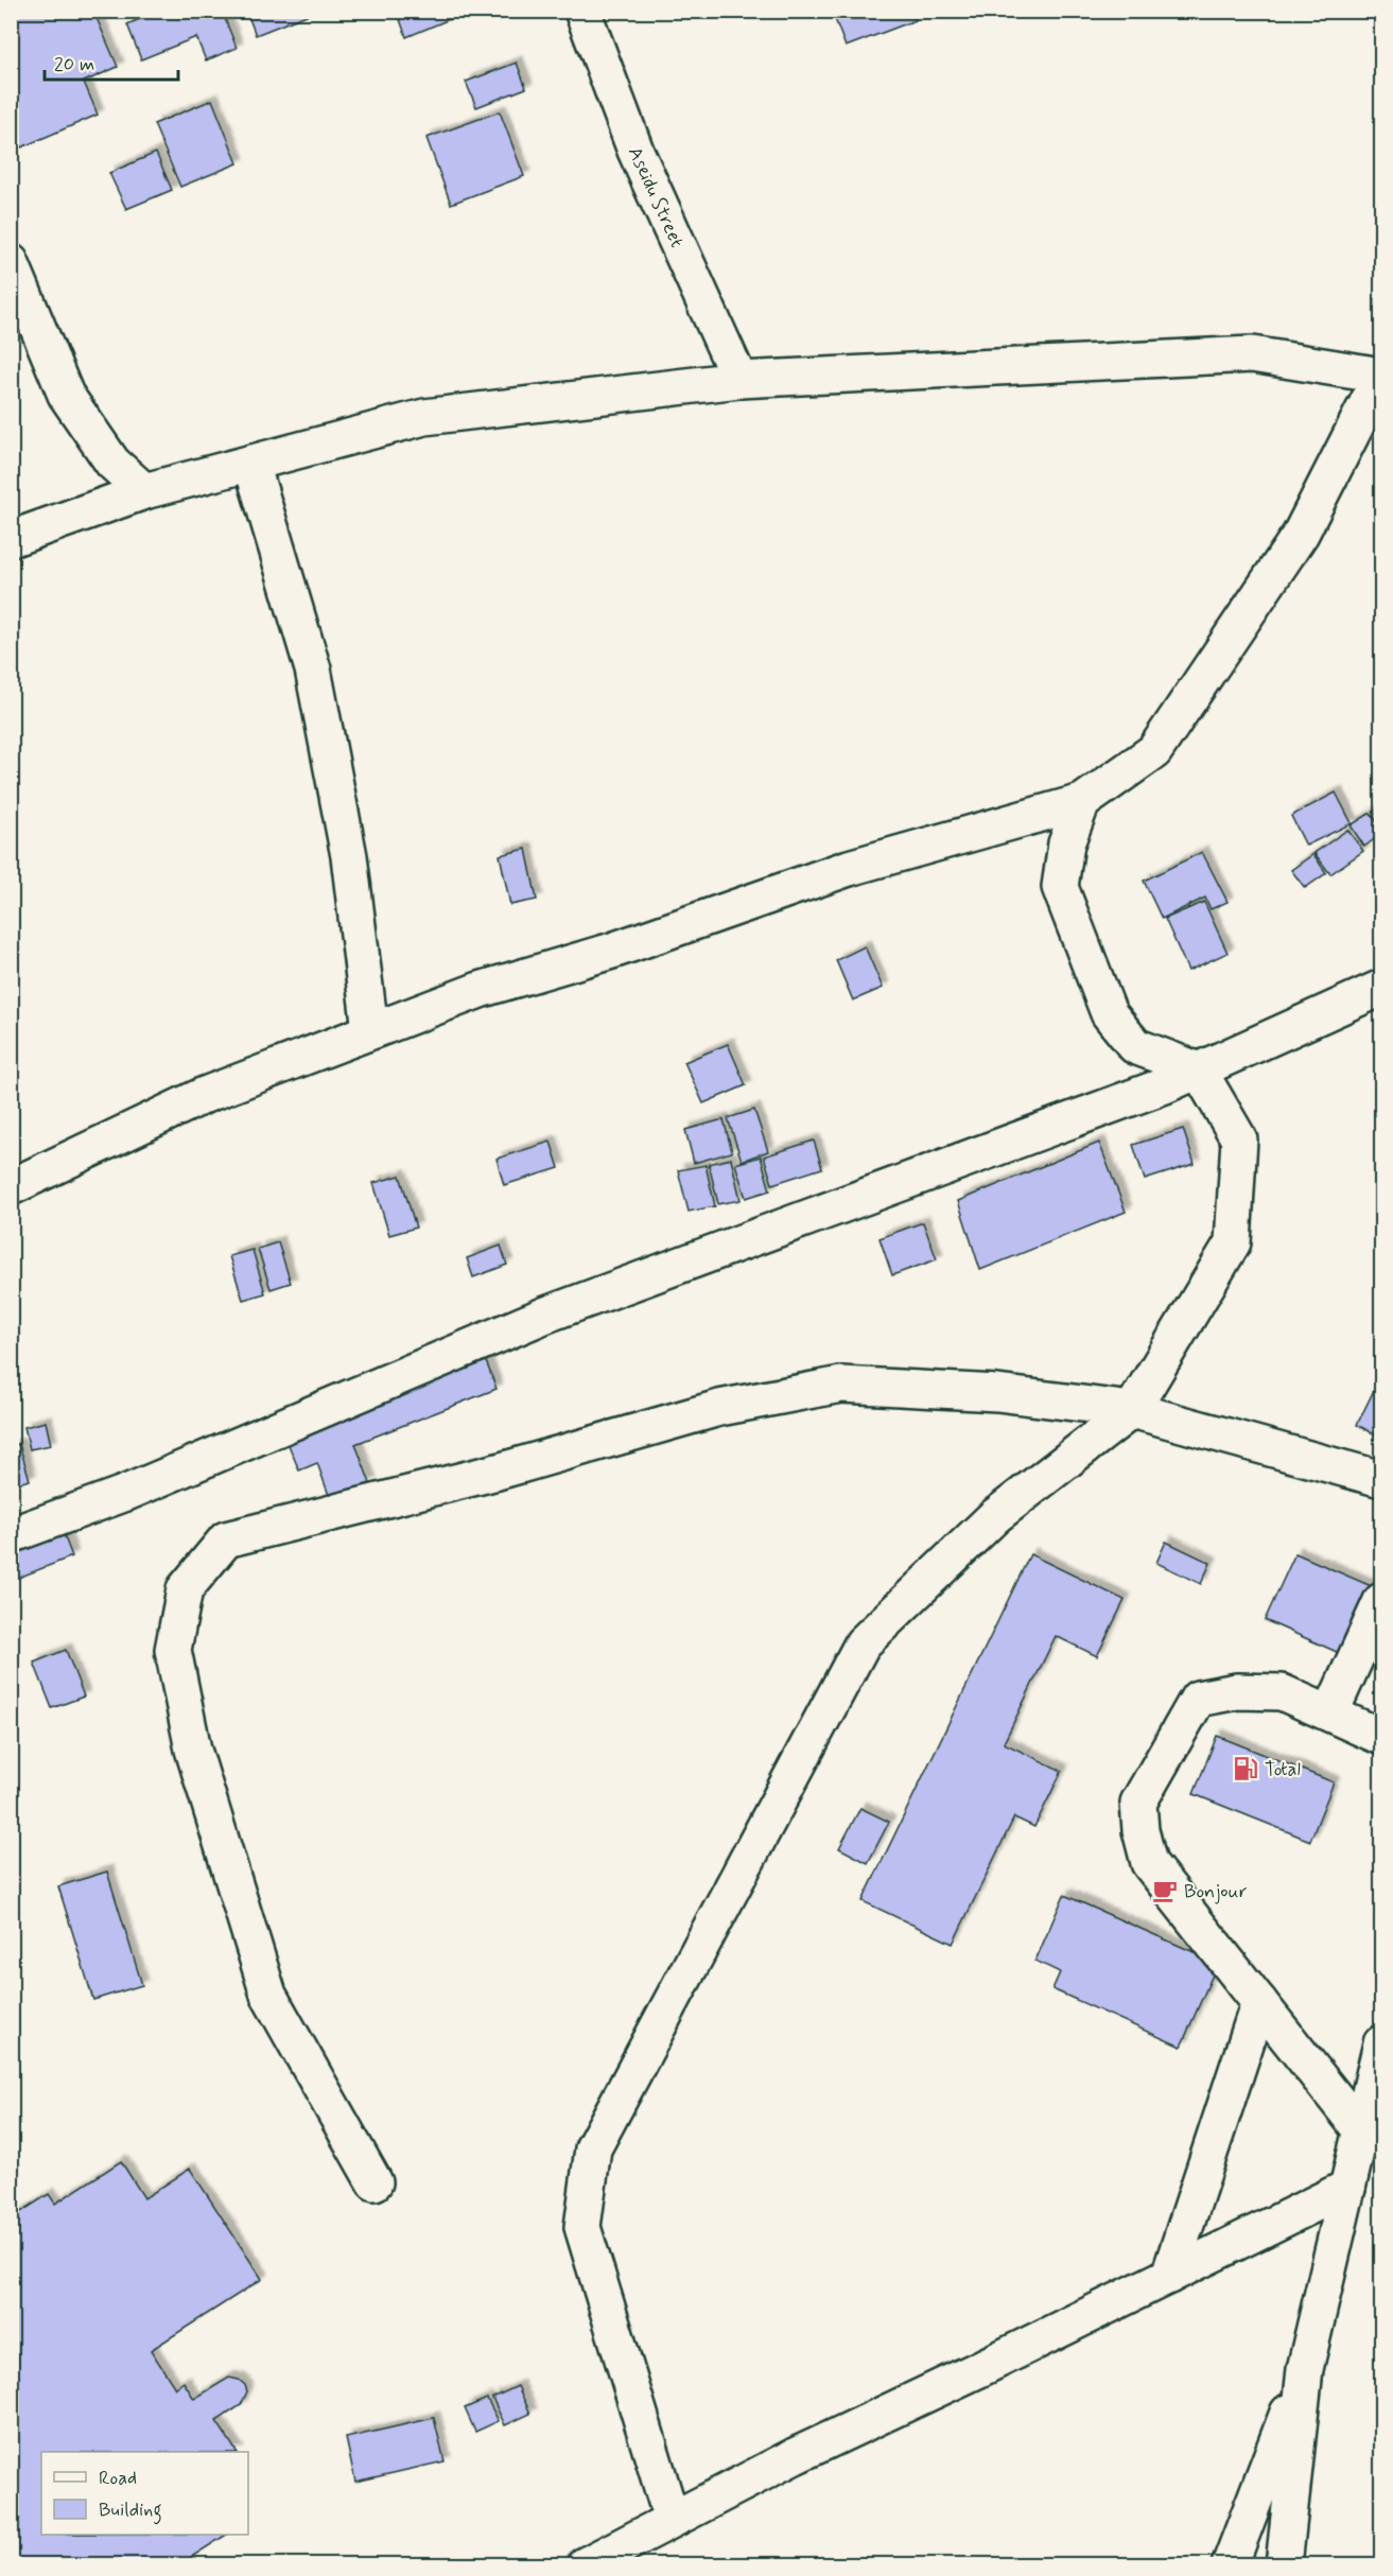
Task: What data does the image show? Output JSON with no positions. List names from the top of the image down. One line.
{"streets":{"main road":["Aseidu Street"]},"places":{"fuel station":["Total"],"cafe":["Bonjour"]},"legend":["Road","Building"],"scale_bar":"20 m"}
